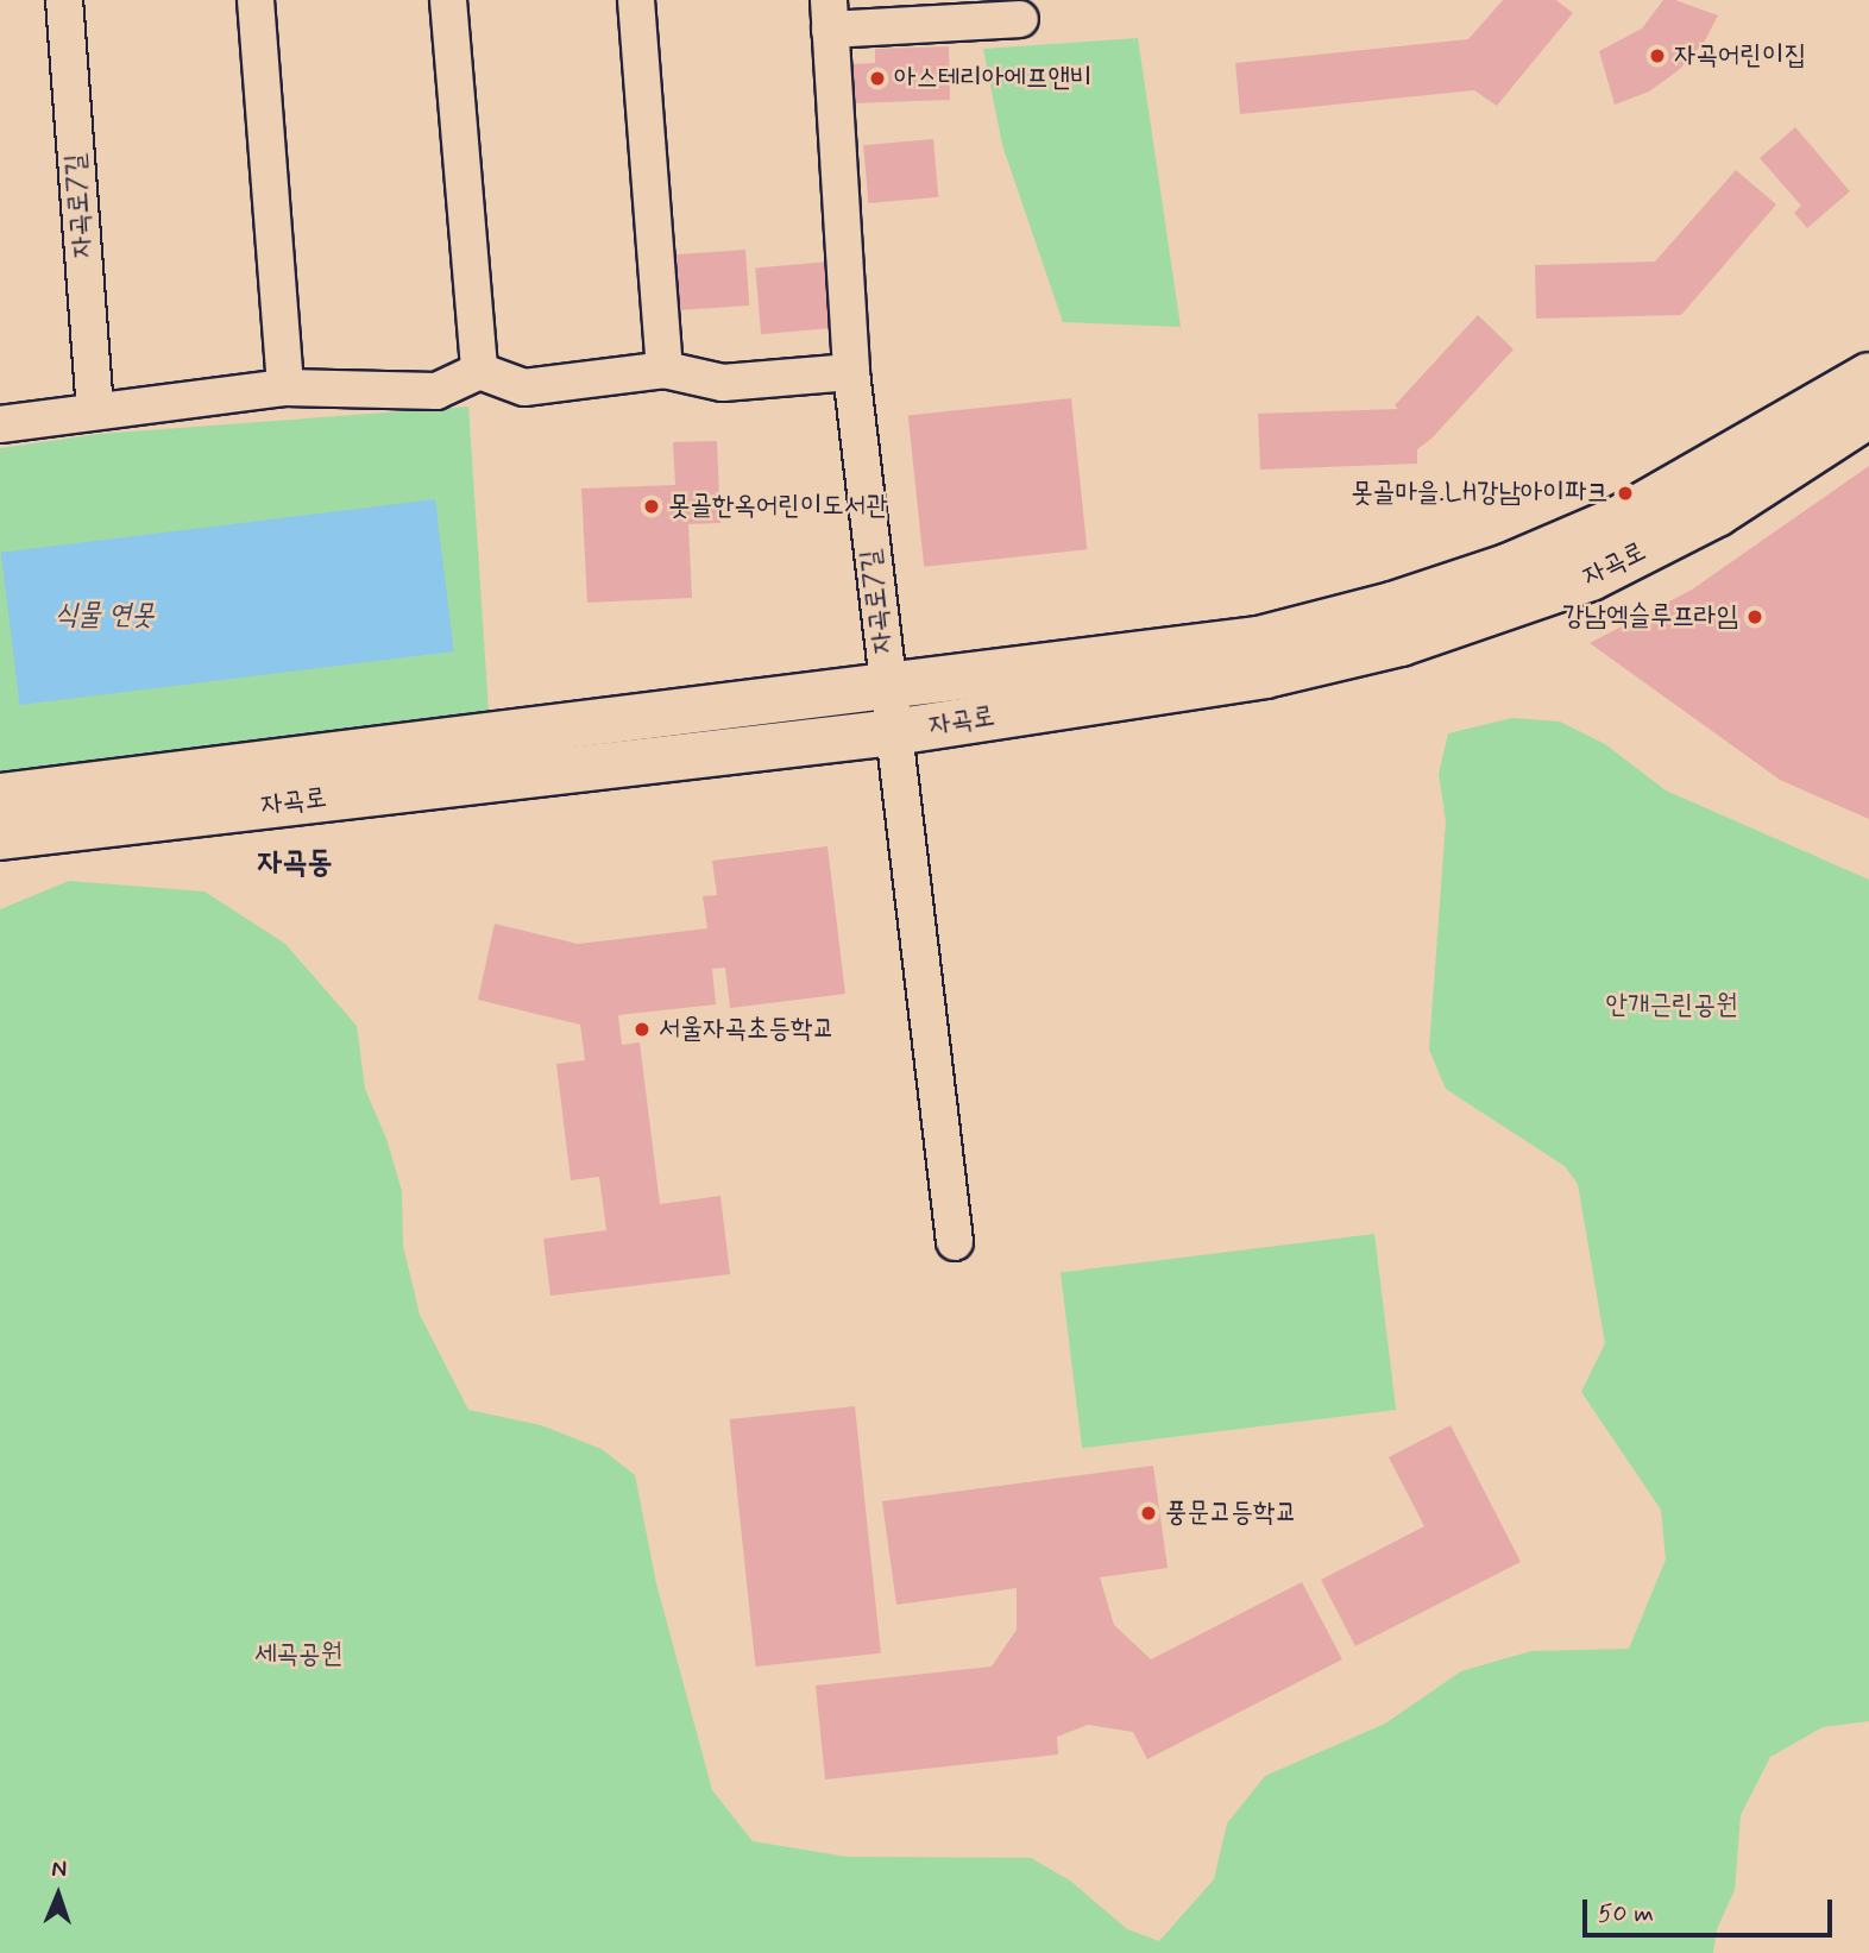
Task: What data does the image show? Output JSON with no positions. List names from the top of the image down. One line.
{"streets":{"main road":["자곡로"],"street":["자곡로7길"]},"crossings":[["자곡로7길","자곡로"]],"districts":["자곡동"],"water":["식물 연못"],"parks":["안개근린공원","세곡공원"],"places":["자곡어린이집","아스테리아에프앤비","못골마을.LH강남아이파크","못골한옥어린이도서관","강남엑슬루프라임","서울자곡초등학교","풍문고등학교"],"scale_bar":"50 m","north":"top"}
